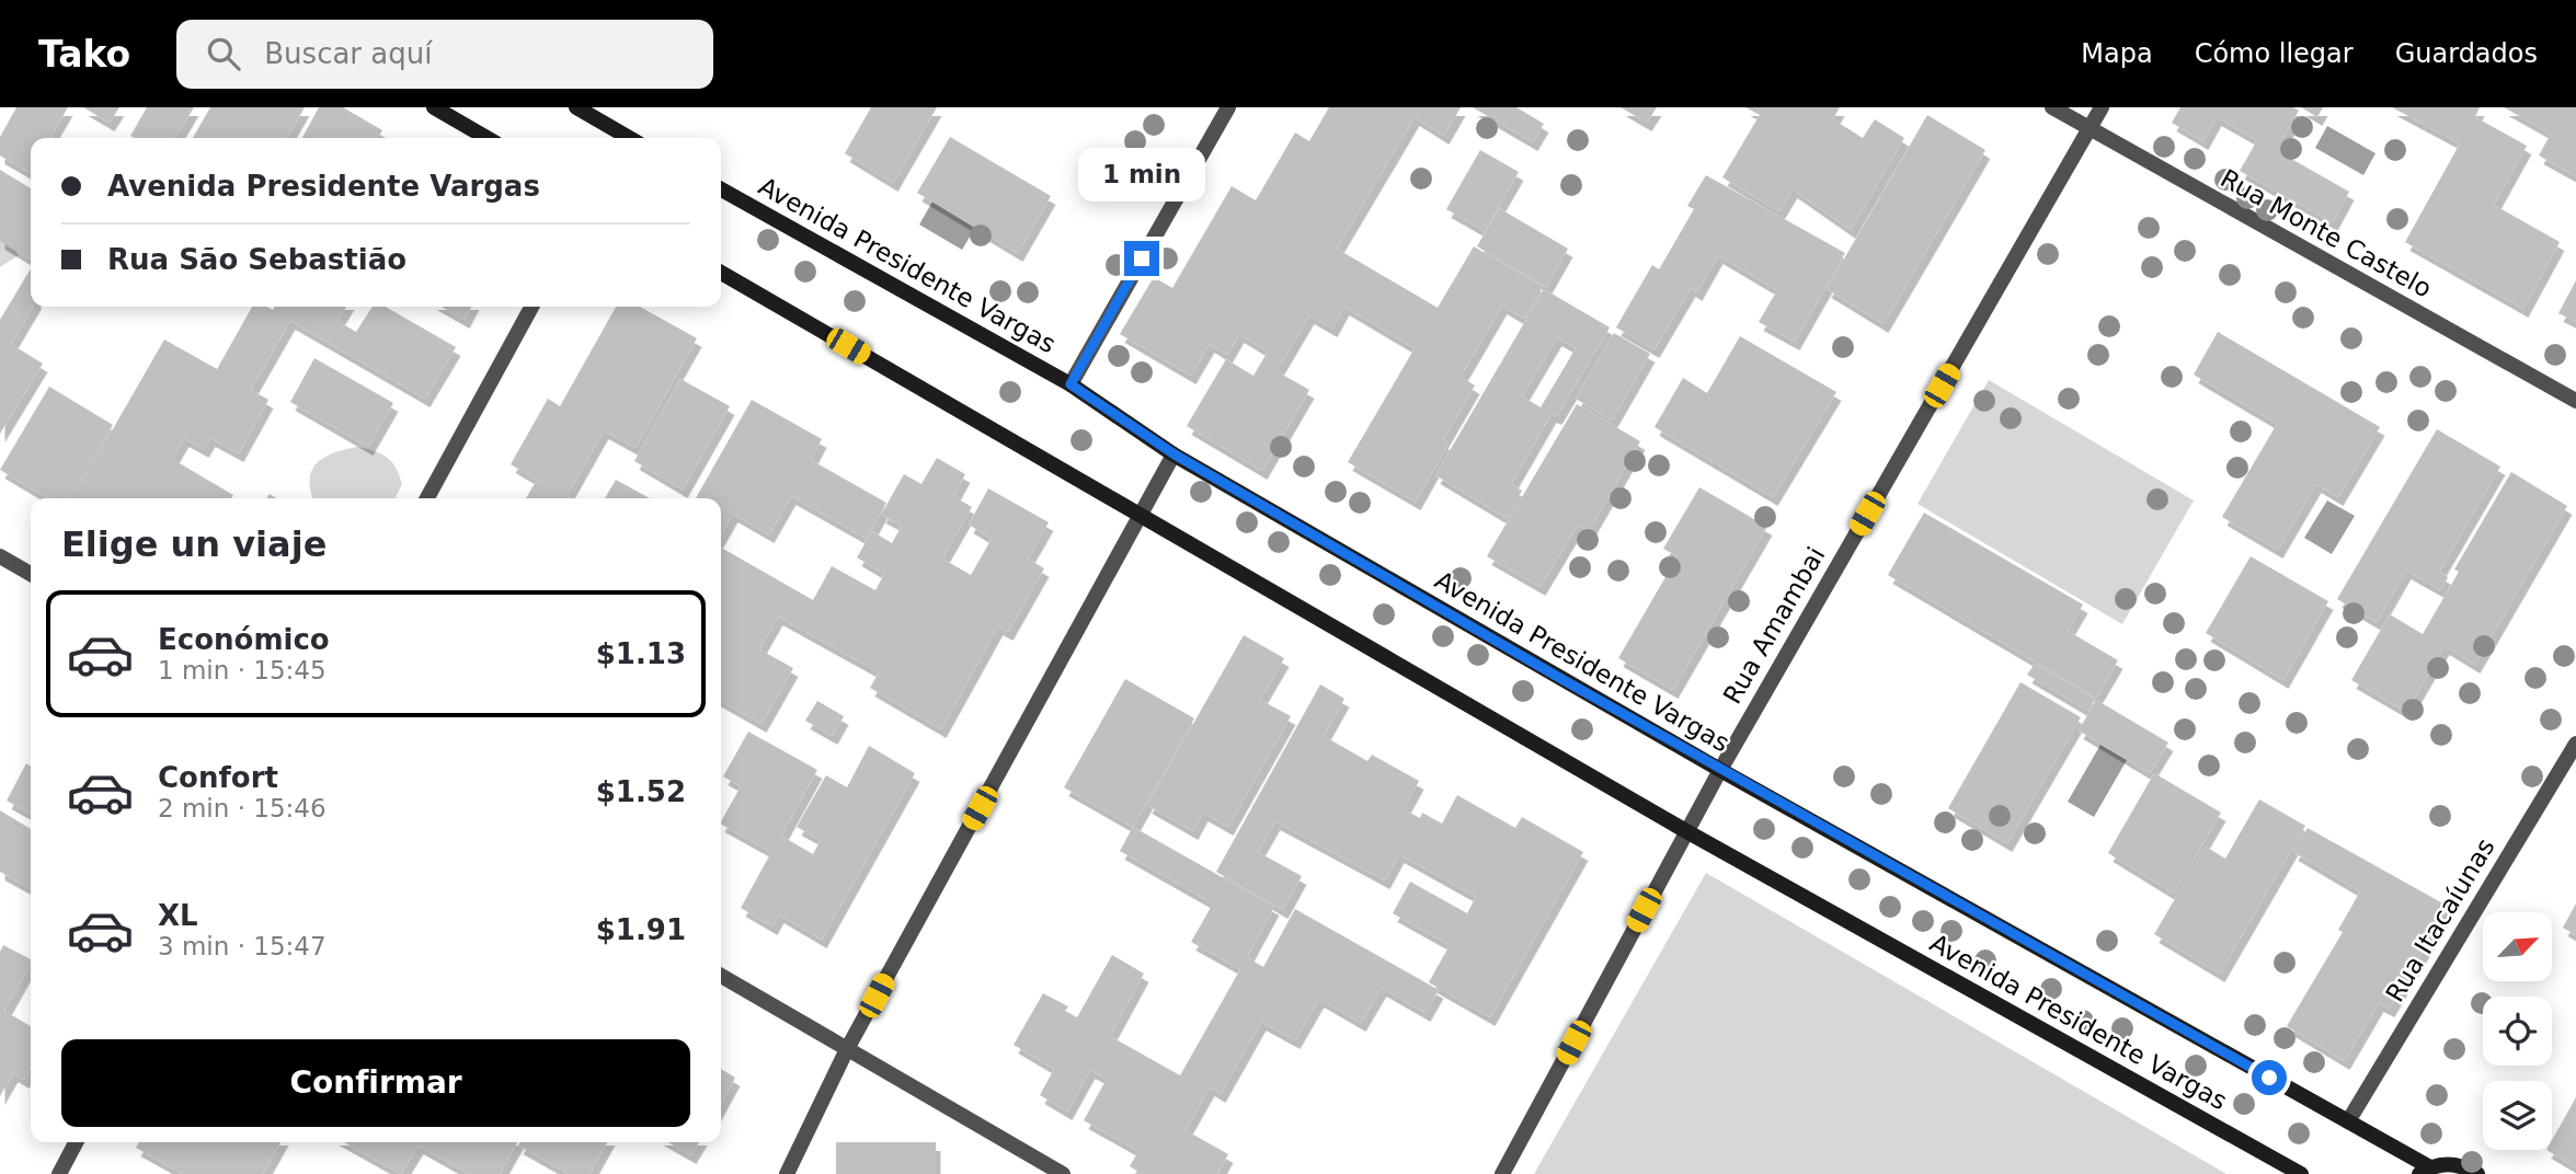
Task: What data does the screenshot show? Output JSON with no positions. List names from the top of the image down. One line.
{"streets":{"main road":["Avenida Presidente Vargas"],"street":["Rua Monte Castelo","Rua Amambai","Rua Itacaíunas"]},"crossings":[["Rua Monte Castelo","Rua Amambai"],["Avenida Presidente Vargas","Rua Amambai"],["Avenida Presidente Vargas","Rua Itacaíunas"]],"north":"top right","page":{"header":"Tako","search":"Buscar aquí","nav":["Mapa","Cómo llegar","Guardados"],"banner":["Avenida Presidente Vargas","Rua São Sebastião"],"bubble":"1 min","heading":"Elige un viaje","list":[{"name":"Económico","note":"1 min · 15:45","value":"$1.13"},{"name":"Confort","note":"2 min · 15:46","value":"$1.52"},{"name":"XL","note":"3 min · 15:47","value":"$1.91"}],"buttons":"Confirmar"}}
